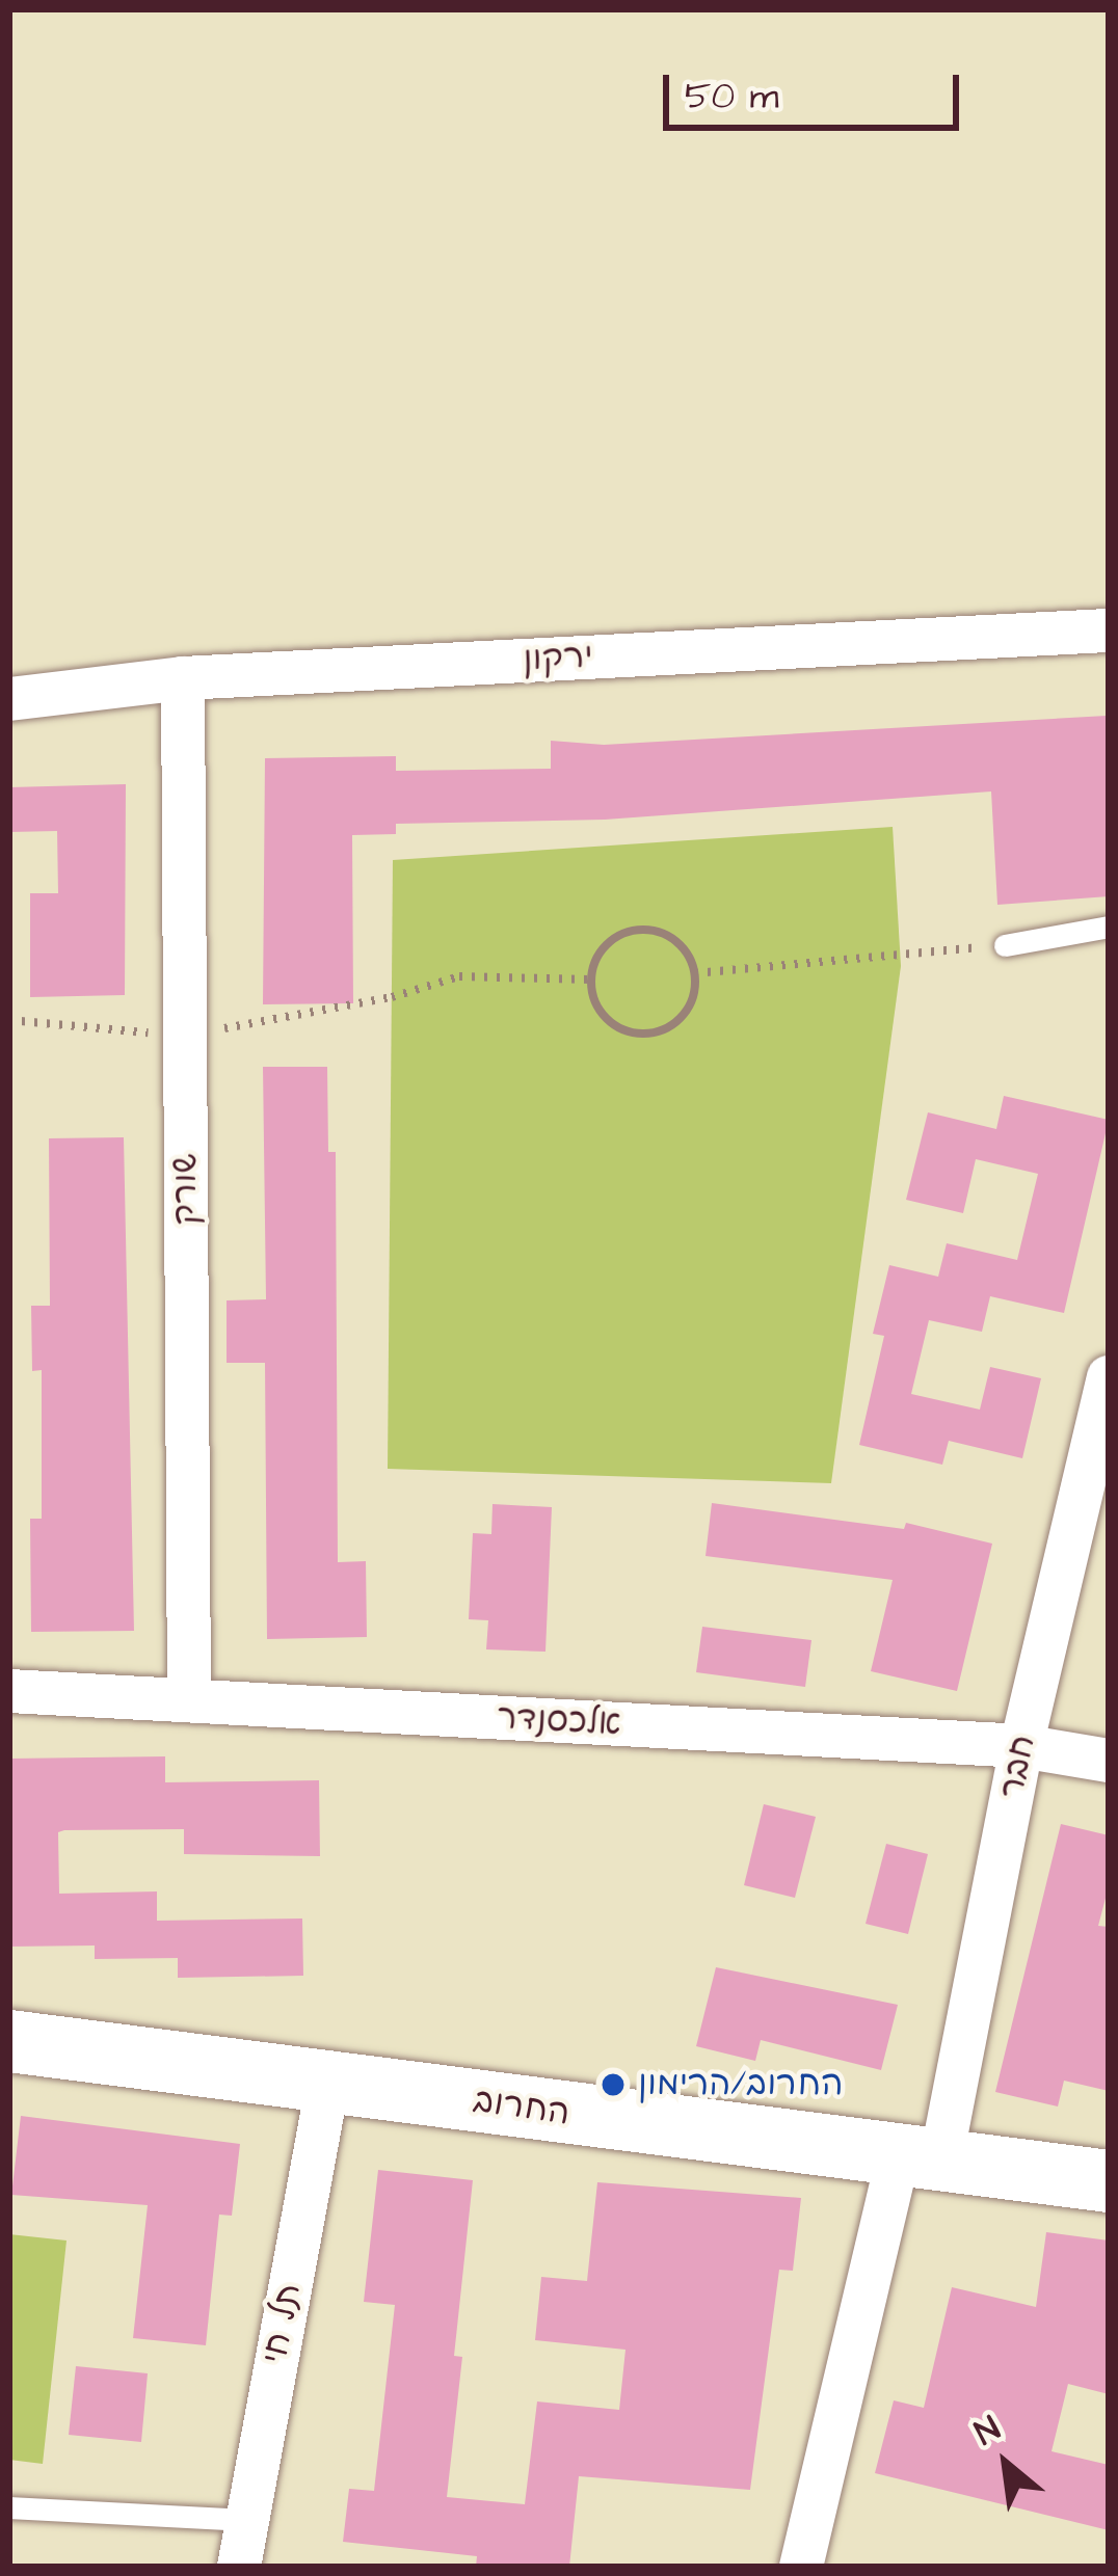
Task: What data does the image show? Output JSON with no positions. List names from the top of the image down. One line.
{"streets":{"street":["ירקון","שורק","אלכסנדר","חבר","החרוב","תל חי"]},"crossings":[["ירקון","שורק"],["שורק","אלכסנדר"],["אלכסנדר","חבר"],["חבר","החרוב"],["החרוב","תל חי"]],"places":["החרוב/הרימון"],"scale_bar":"50 m","north":"top left"}
